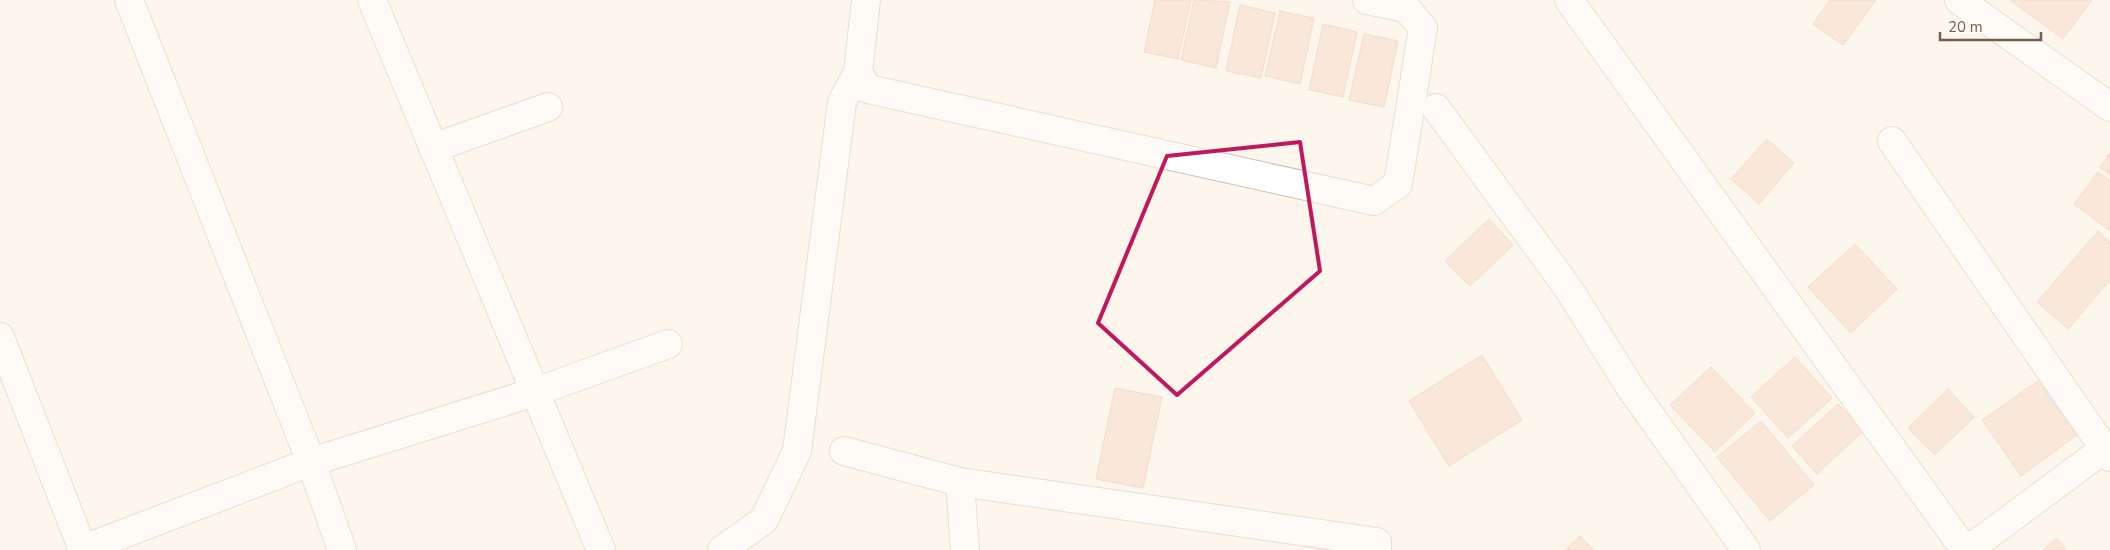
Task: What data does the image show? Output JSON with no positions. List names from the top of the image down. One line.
{"scale_bar":"20 m"}
